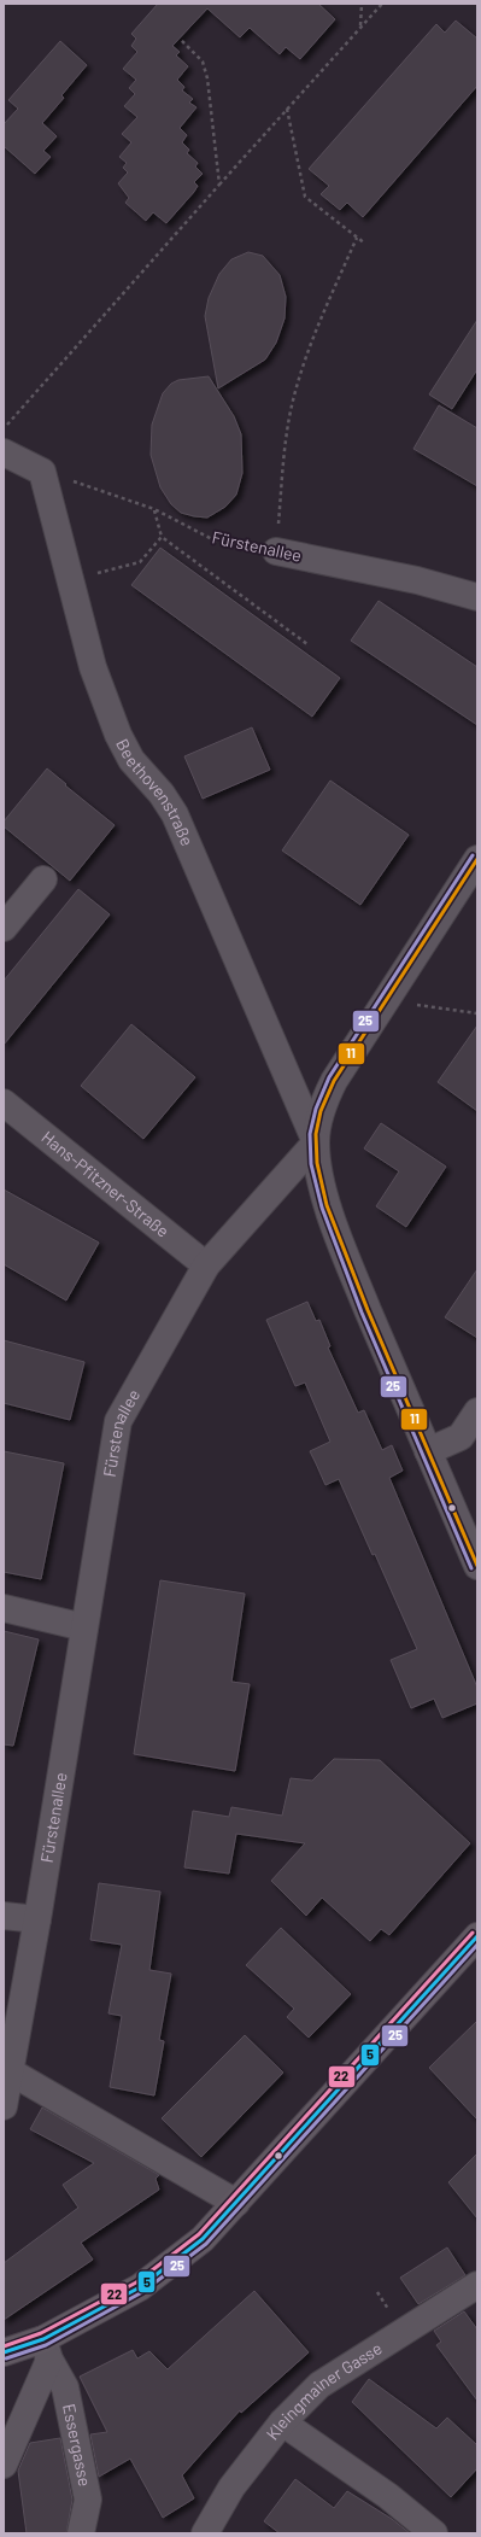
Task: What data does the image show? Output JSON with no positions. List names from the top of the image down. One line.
{"streets":{"street":["Fürstenallee","Beethovenstraße","Hans-Pfitzner-Straße","Kleingmainer Gasse","Essergasse"]},"crossings":[["Fürstenallee","Beethovenstraße"],["Fürstenallee","Hans-Pfitzner-Straße"]],"lines":["transit line 25","transit line 11","transit line 22","transit line 5"]}
